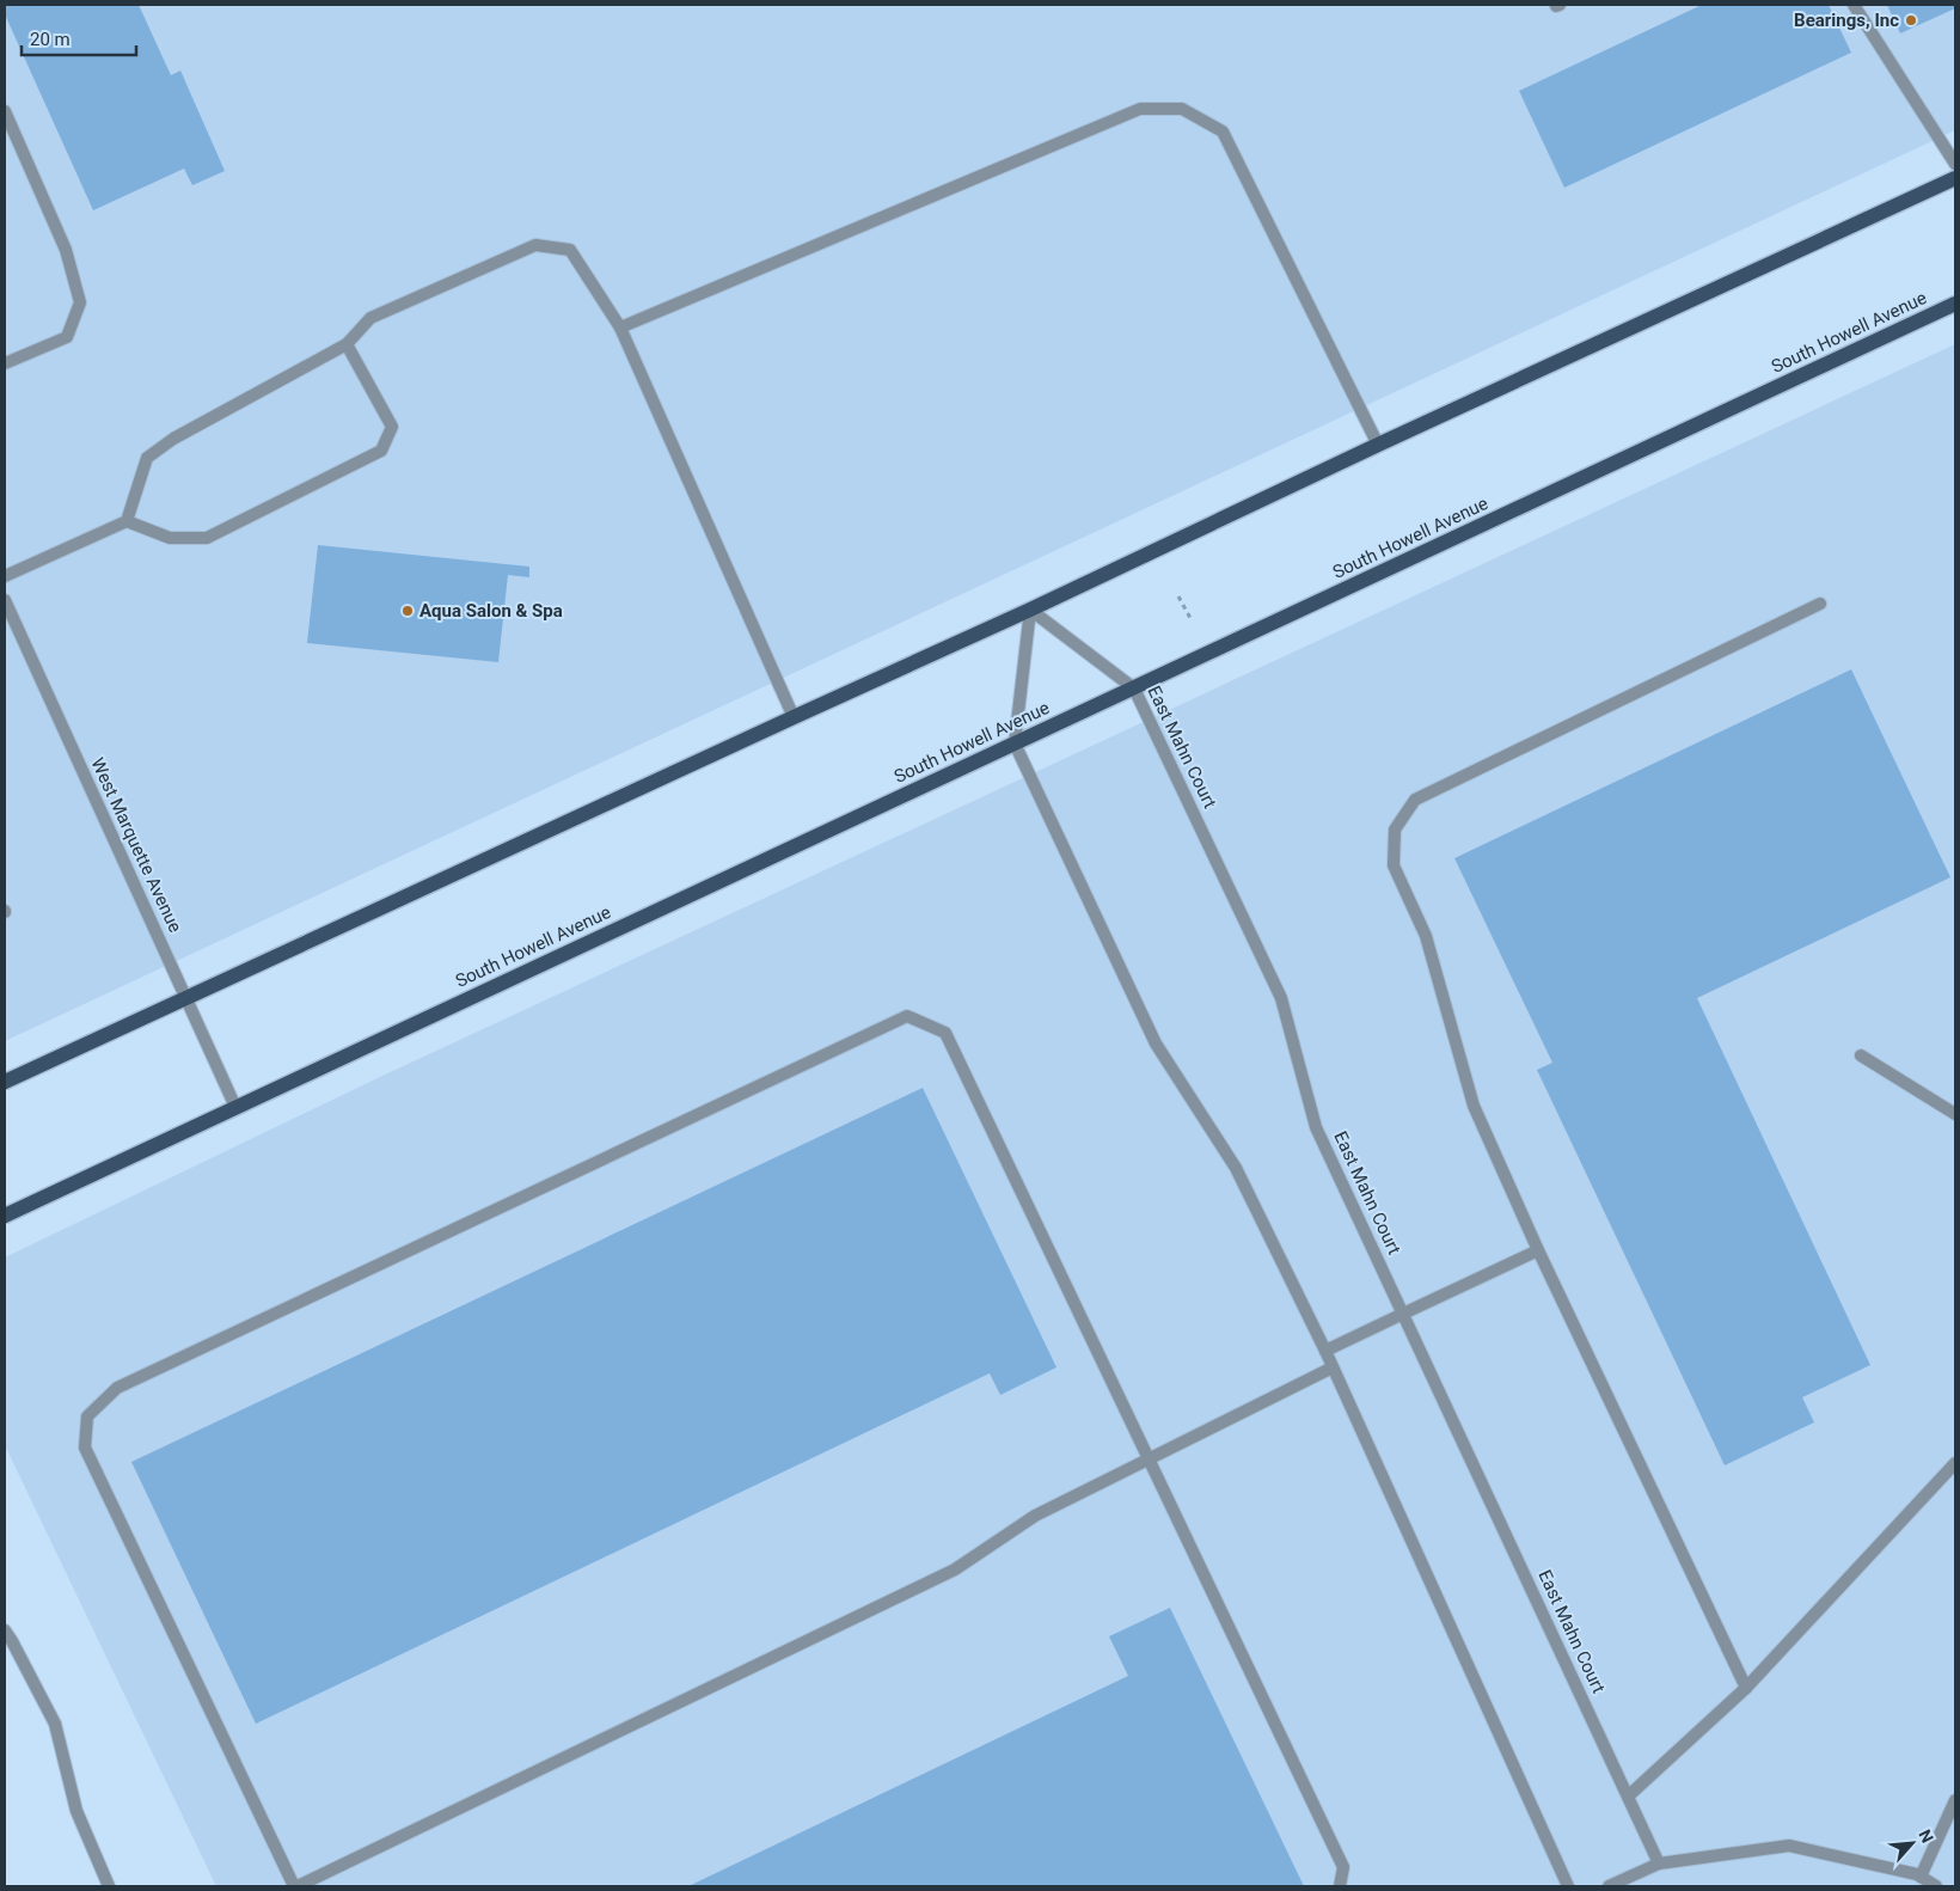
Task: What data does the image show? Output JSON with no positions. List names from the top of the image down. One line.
{"streets":{"main road":["South Howell Avenue"],"street":["East Mahn Court","West Marquette Avenue"]},"crossings":[["South Howell Avenue","East Mahn Court"],["South Howell Avenue","West Marquette Avenue"]],"places":["Bearings, Inc","Aqua Salon & Spa"],"scale_bar":"20 m","north":"top right"}
